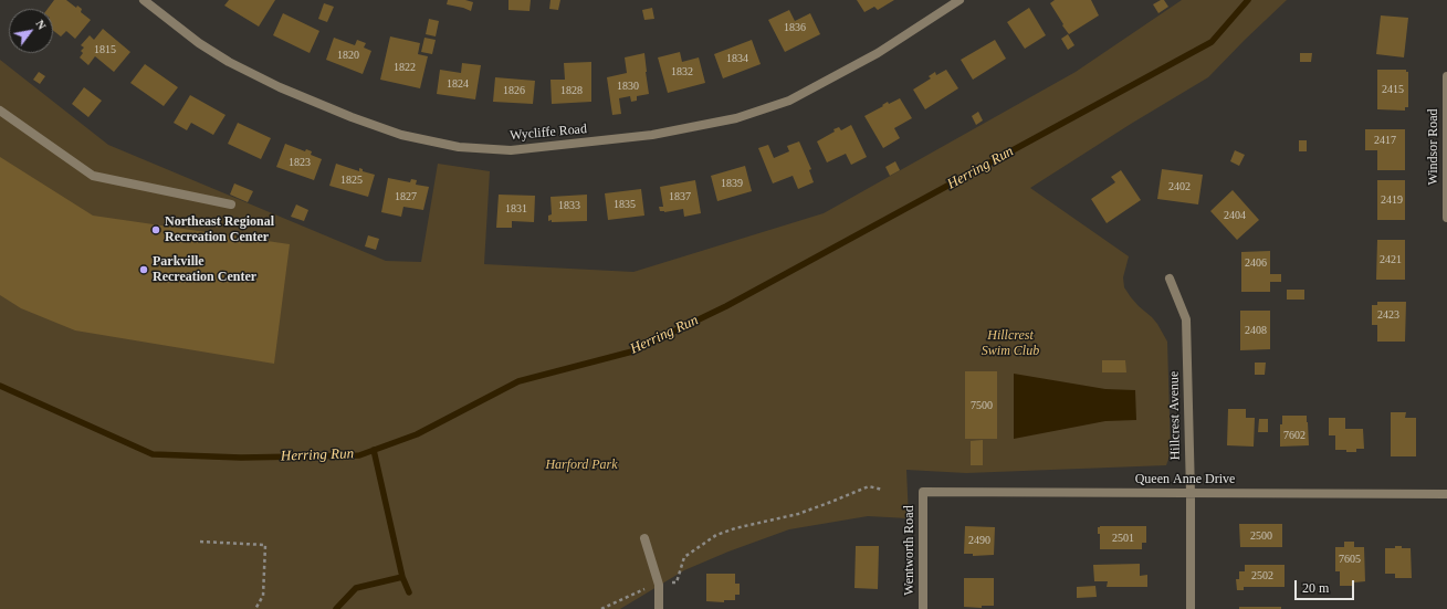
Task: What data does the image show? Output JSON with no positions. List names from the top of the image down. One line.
{"streets":{"street":["Wycliffe Road","Windsor Road","Hillcrest Avenue","Queen Anne Drive","Wentworth Road"]},"crossings":[["Hillcrest Avenue","Queen Anne Drive"],["Queen Anne Drive","Wentworth Road"]],"water":["Herring Run"],"parks":["Hillcrest Swim Club","Harford Park"],"places":["Northeast Regional Recreation Center","Parkville Recreation Center"],"house_numbers":["1836","1815","1820","1834","1822","1832","1824","1830","2415","1826","1828","2417","1823","1825","1839","2402","1827","1837","2419","1835","1833","1831","2404","2421","2406","2423","2408","7500","7602","2500","2501","2490","7605","2502"],"scale_bar":"20 m","north":"top right"}
